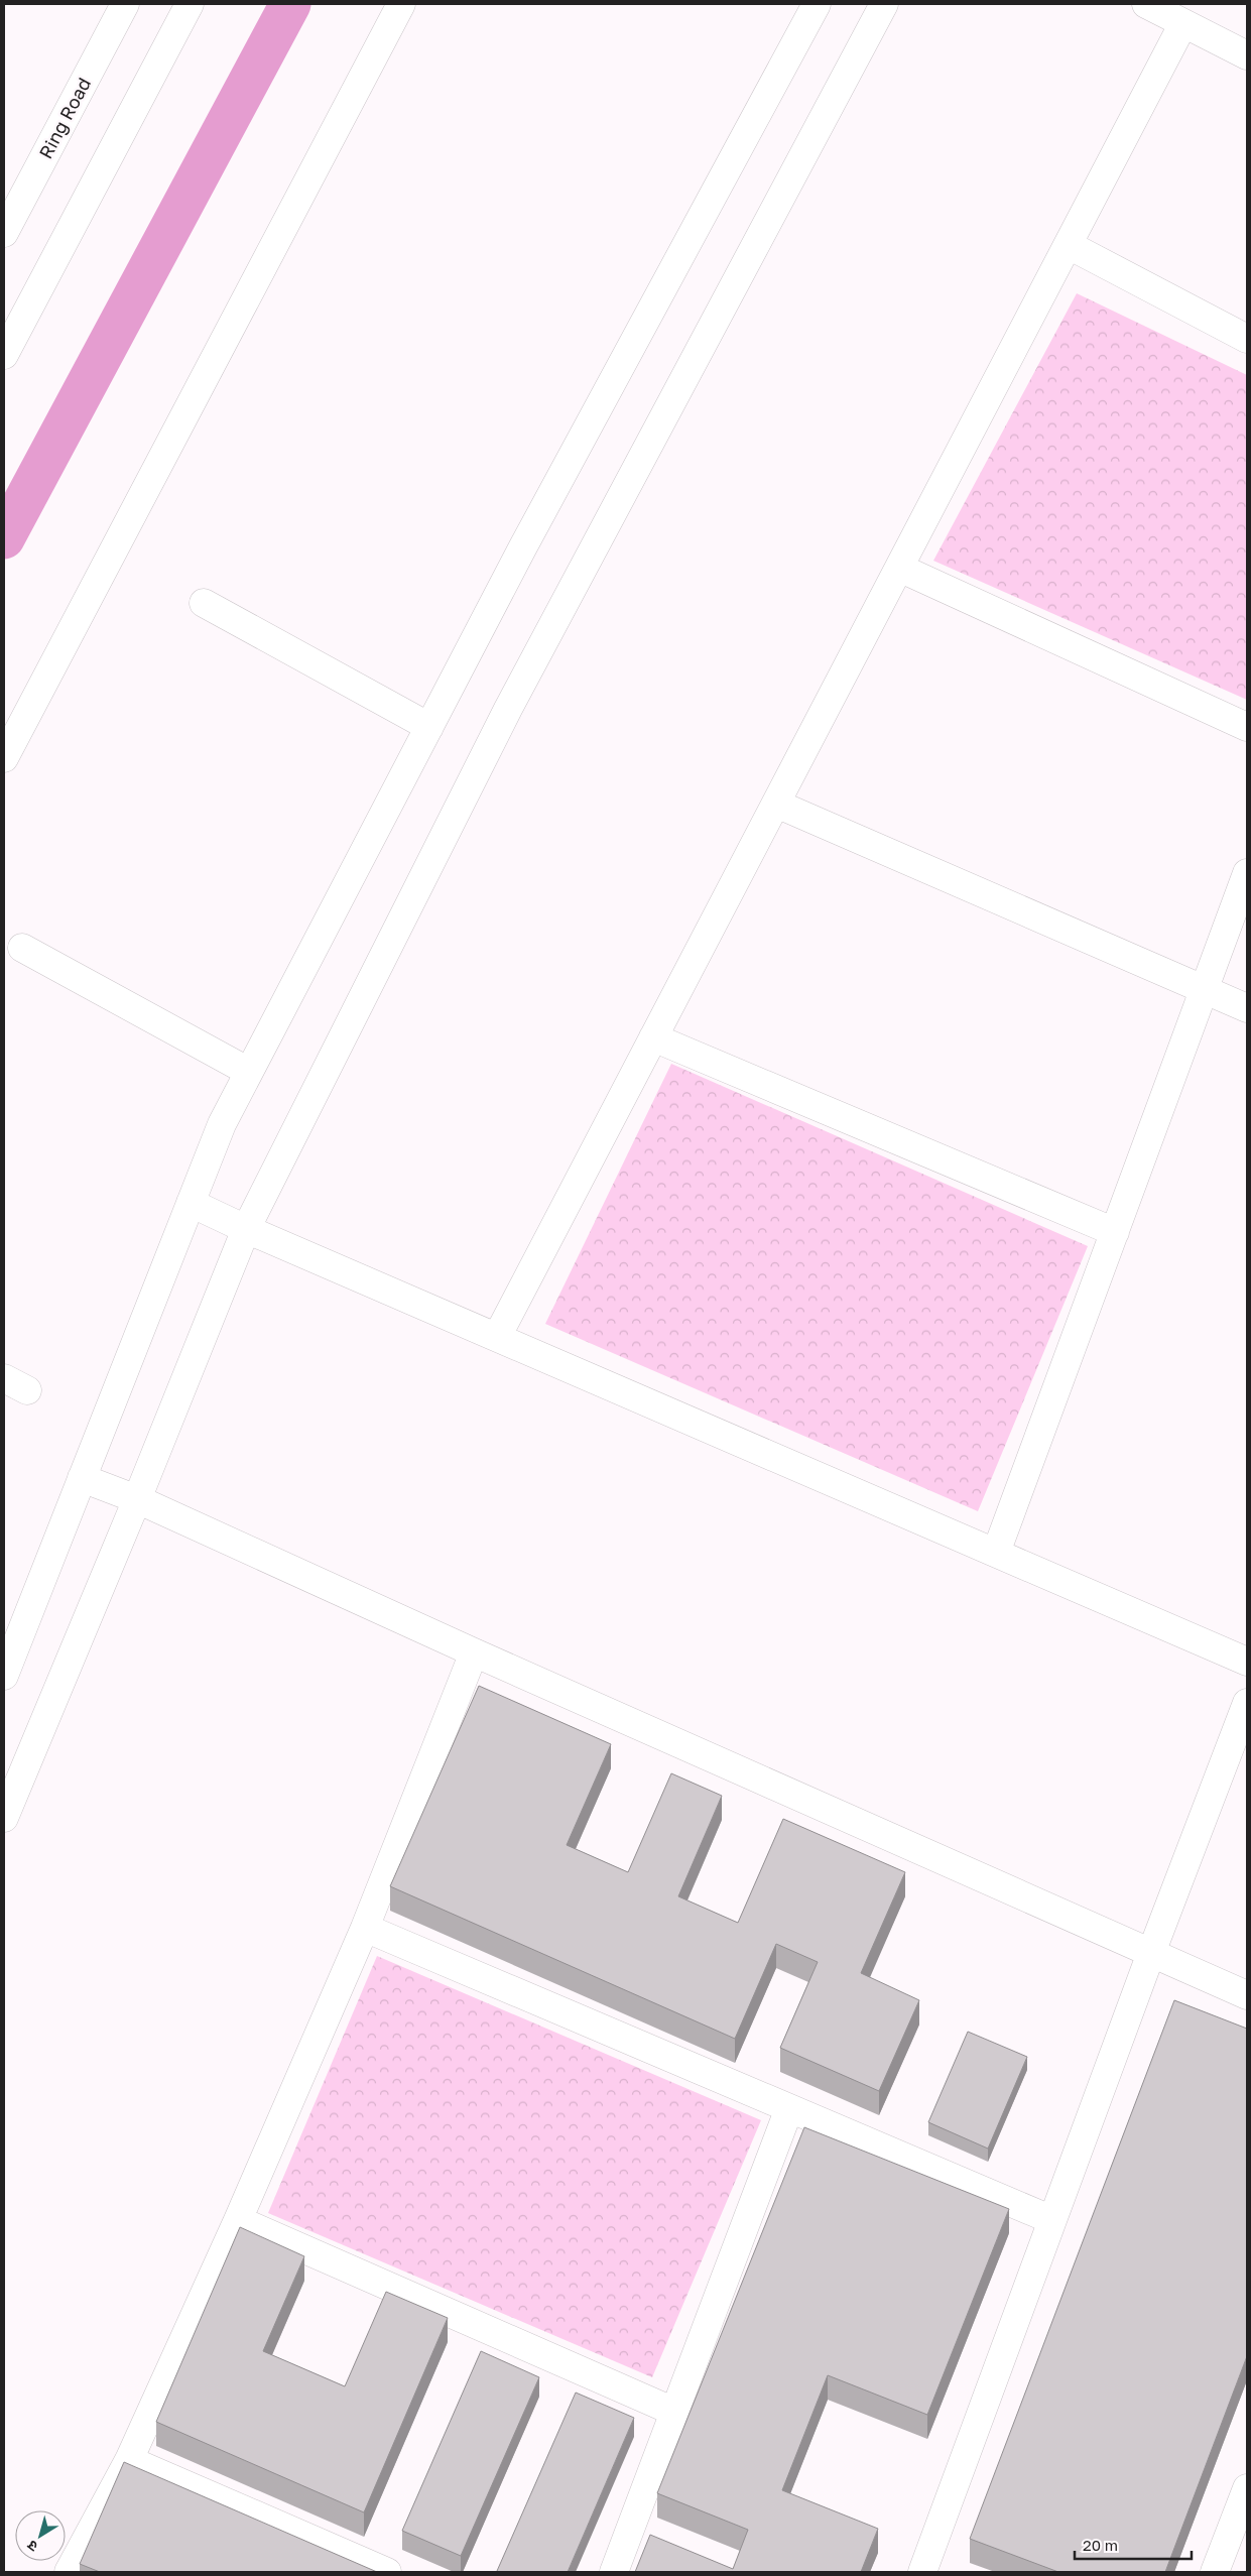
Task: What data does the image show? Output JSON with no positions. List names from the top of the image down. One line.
{"streets":{"street":["Ring Road"]},"scale_bar":"20 m","north":"bottom left"}
